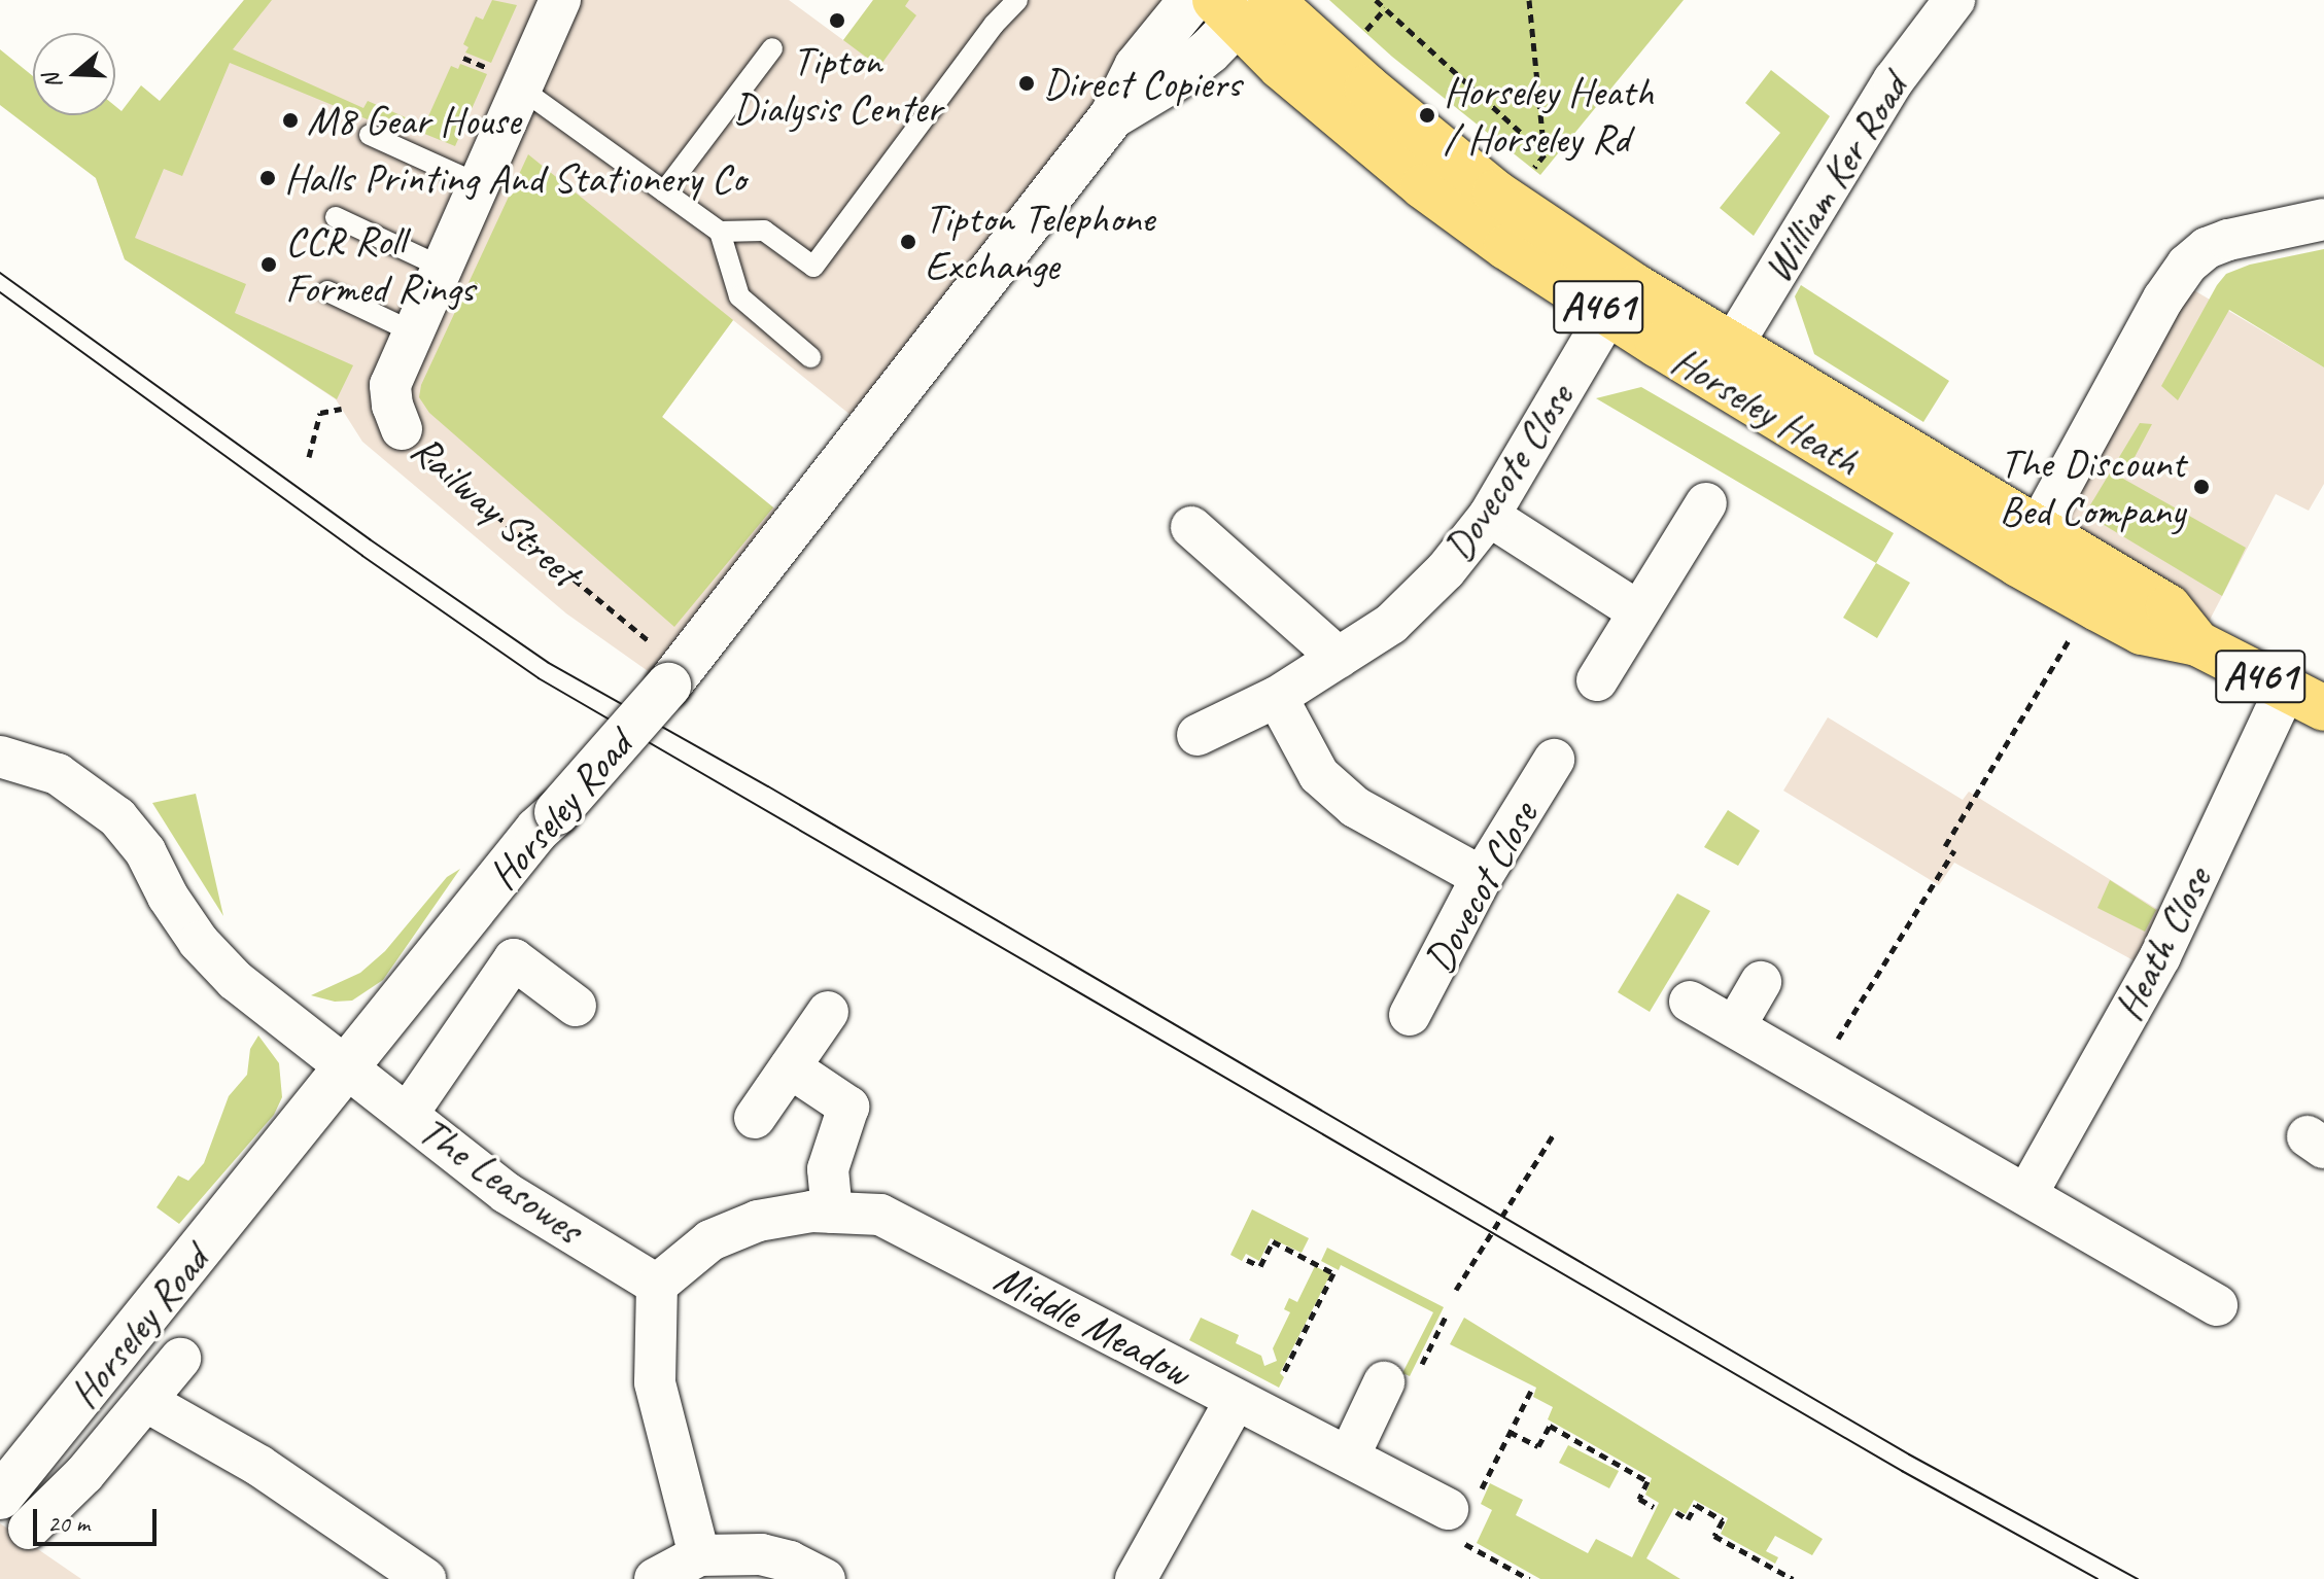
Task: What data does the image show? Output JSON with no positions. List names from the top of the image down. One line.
{"streets":{"highway":["A461","Horseley Heath"],"street":["William Ker Road","Dovecote Close","Railway Street","Horseley Road","Dovecot Close","Heath Close","The Leasowes","Middle Meadow"]},"crossings":[["William Ker Road","Horseley Heath"],["Horseley Heath","Dovecote Close"],["Horseley Heath","Horseley Road"],["Horseley Heath","Heath Close"],["Railway Street","Horseley Road"],["Horseley Road","The Leasowes"],["The Leasowes","Middle Meadow"]],"places":["Tipton Dialysis Center","Direct Copiers","Horseley Heath / Horseley Rd","M8 Gear House","Halls Printing And Stationery Co","Tipton Telephone Exchange","CCR Roll Formed Rings","The Discount Bed Company"],"scale_bar":"20 m","north":"left"}
